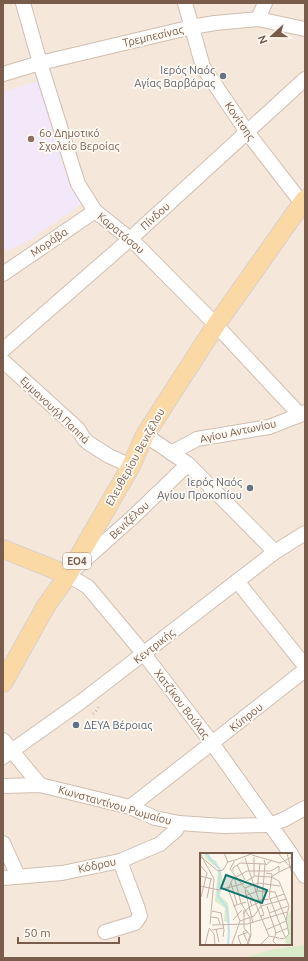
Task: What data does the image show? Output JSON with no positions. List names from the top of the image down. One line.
{"streets":{"main road":["Ελευθερίου Βενιζέλου","ΕΟ4"],"street":["Τρεμπεσίνας","Κονίτσης","Πίνδου","Καρατάσου","Μοράβα","Εμμανουήλ Παππά","Αγίου Αντωνίου","Βενιζέλου","Κεντρικής","Χατζίκου Βούλας","Κύπρου","Κωνσταντίνου Ρωμαίου","Κόδρου"]},"crossings":[["Τρεμπεσίνας","Κονίτσης"],["Τρεμπεσίνας","Καρατάσου"],["Κονίτσης","Πίνδου"],["Κονίτσης","Ελευθερίου Βενιζέλου"],["Πίνδου","Καρατάσου"],["Καρατάσου","Μοράβα"],["Καρατάσου","Αγίου Αντωνίου"],["Καρατάσου","Ελευθερίου Βενιζέλου"],["Εμμανουήλ Παππά","Ελευθερίου Βενιζέλου"],["Ελευθερίου Βενιζέλου","Βενιζέλου"],["Ελευθερίου Βενιζέλου","Χατζίκου Βούλας"],["Βενιζέλου","Χατζίκου Βούλας"],["Κεντρικής","Χατζίκου Βούλας"],["Χατζίκου Βούλας","Κύπρου"],["Χατζίκου Βούλας","Κωνσταντίνου Ρωμαίου"],["Κύπρου","Κωνσταντίνου Ρωμαίου"],["Κωνσταντίνου Ρωμαίου","Κόδρου"]],"places":["Ιερός Ναός Αγίας Βαρβάρας","6ο Δημοτικό Σχολείο Βεροίας","Ιερός Ναός Αγίου Προκοπίου","ΔΕΥΑ Βέροιας"],"scale_bar":"50 m","north":"left"}
